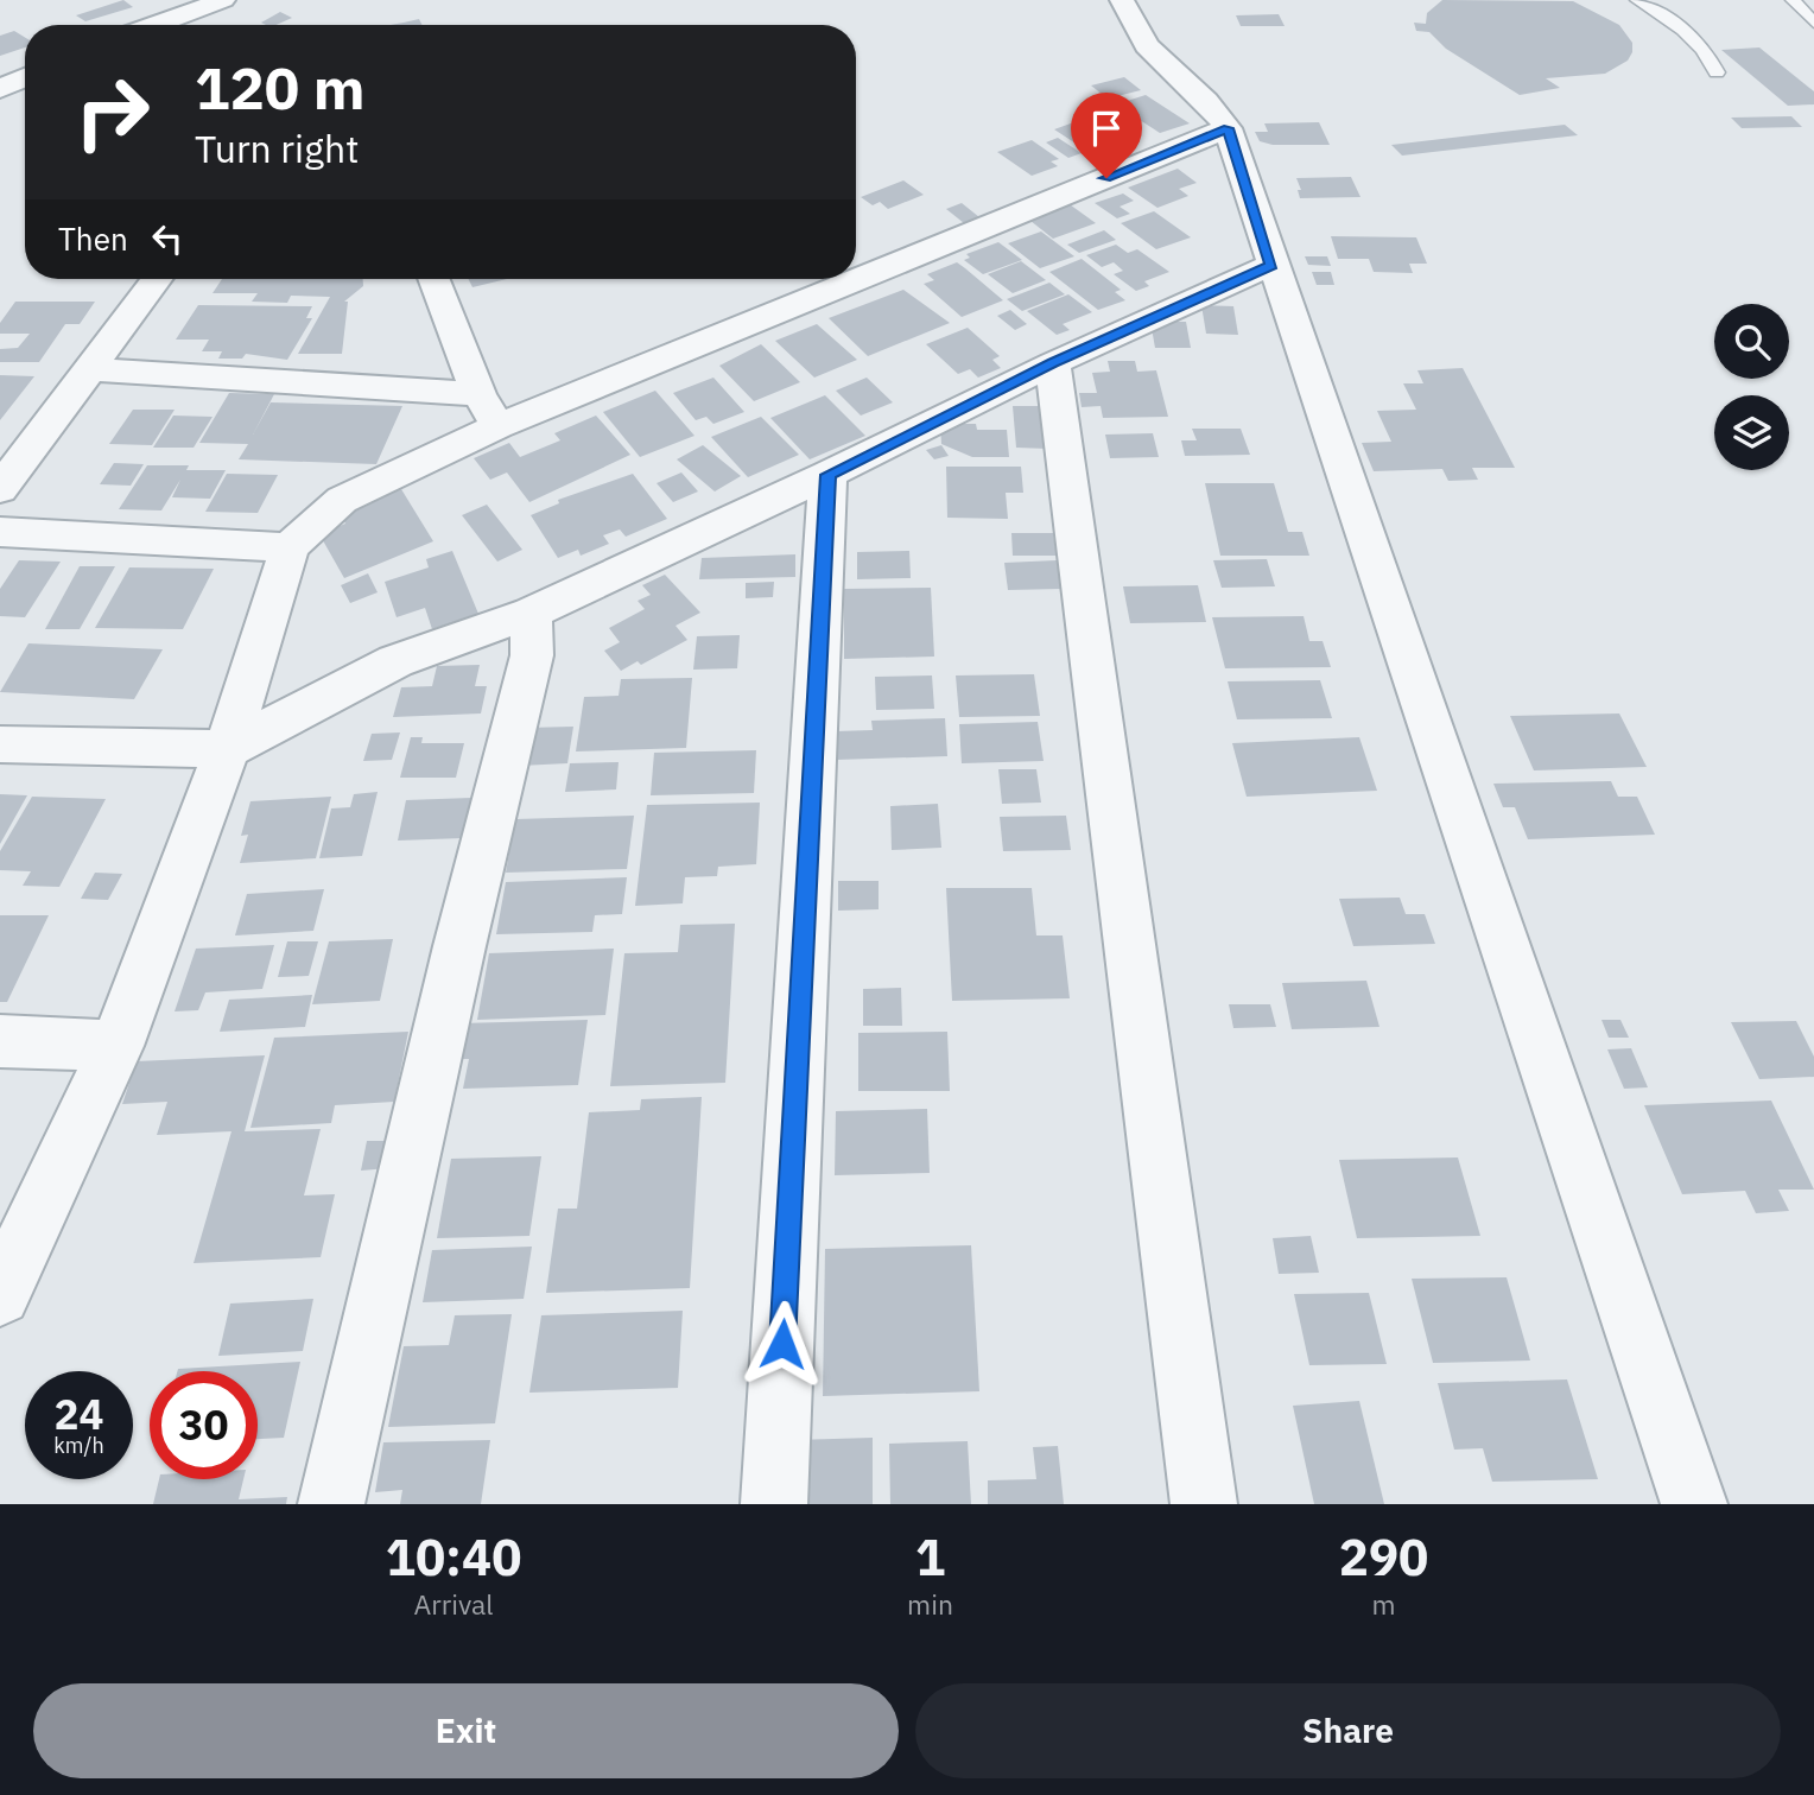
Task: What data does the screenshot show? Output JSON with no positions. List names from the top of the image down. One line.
{"page":{"turn":["120 m","Turn right"],"then":"Then","speed":"24 km/h","limit":"30","eta":["10:40","Arrival","1","min","290","m"],"buttons":["Exit","Share"]}}
